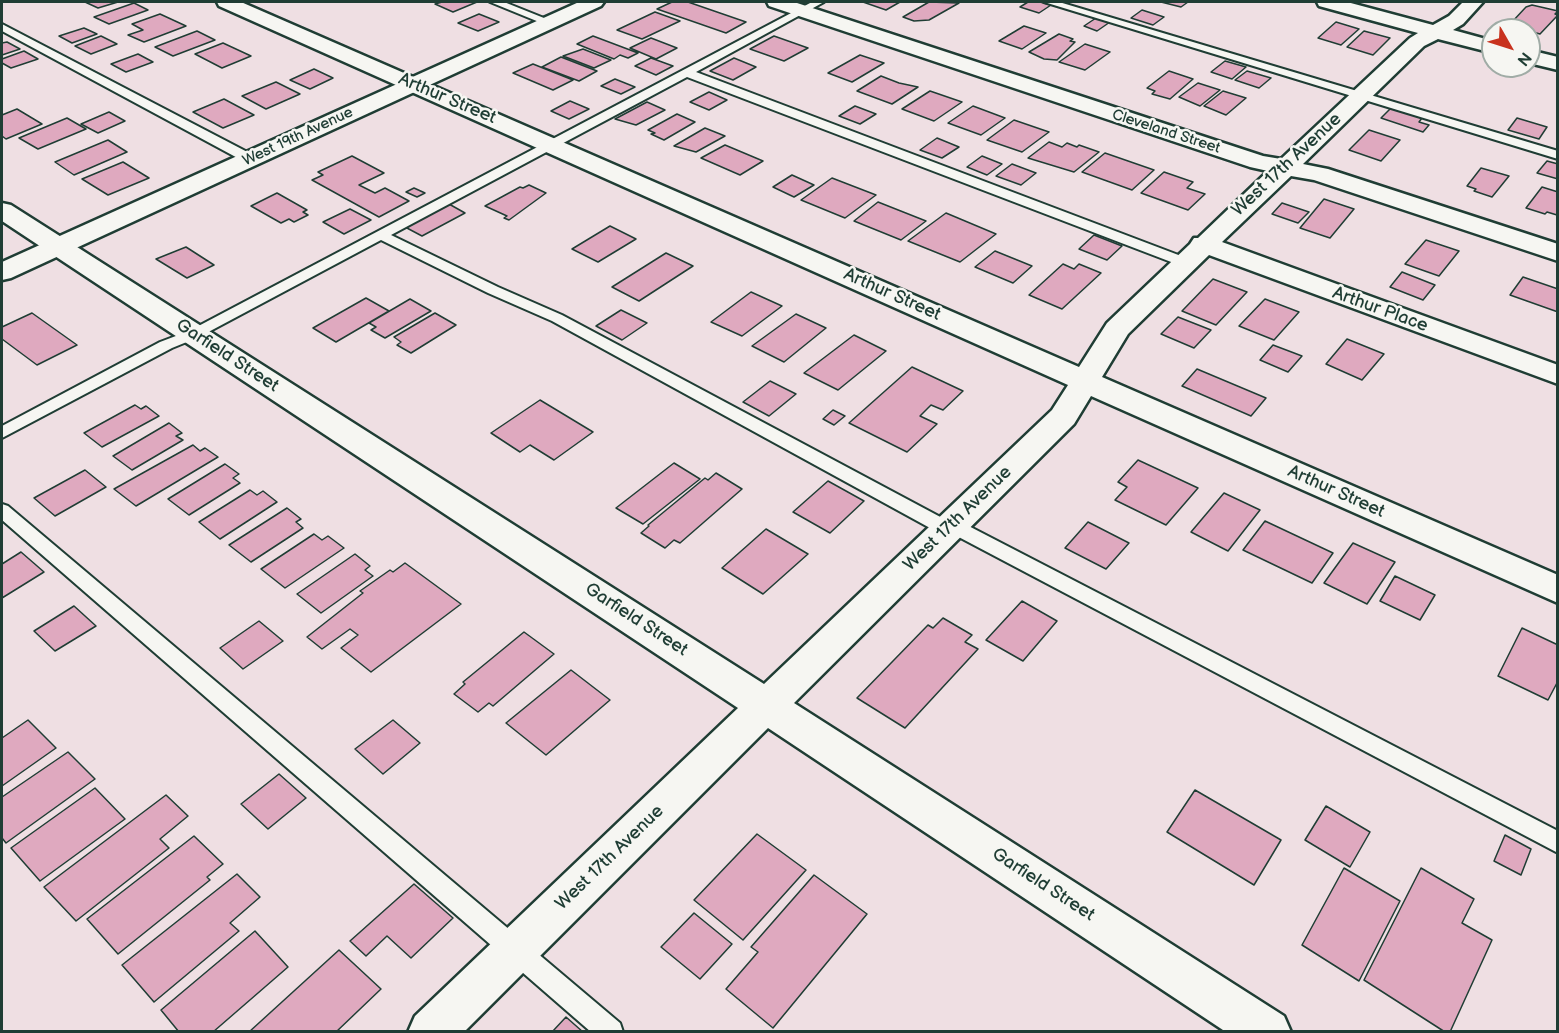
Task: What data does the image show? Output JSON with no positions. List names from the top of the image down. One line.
{"streets":{"street":["Arthur Street","Cleveland Street","West 19th Avenue","West 17th Avenue","Arthur Place","Garfield Street"]},"crossings":[["Arthur Street","West 19th Avenue"],["Arthur Street","West 17th Avenue"],["Cleveland Street","West 17th Avenue"],["West 19th Avenue","Garfield Street"],["West 17th Avenue","Arthur Place"],["West 17th Avenue","Garfield Street"]],"north":"bottom right"}
